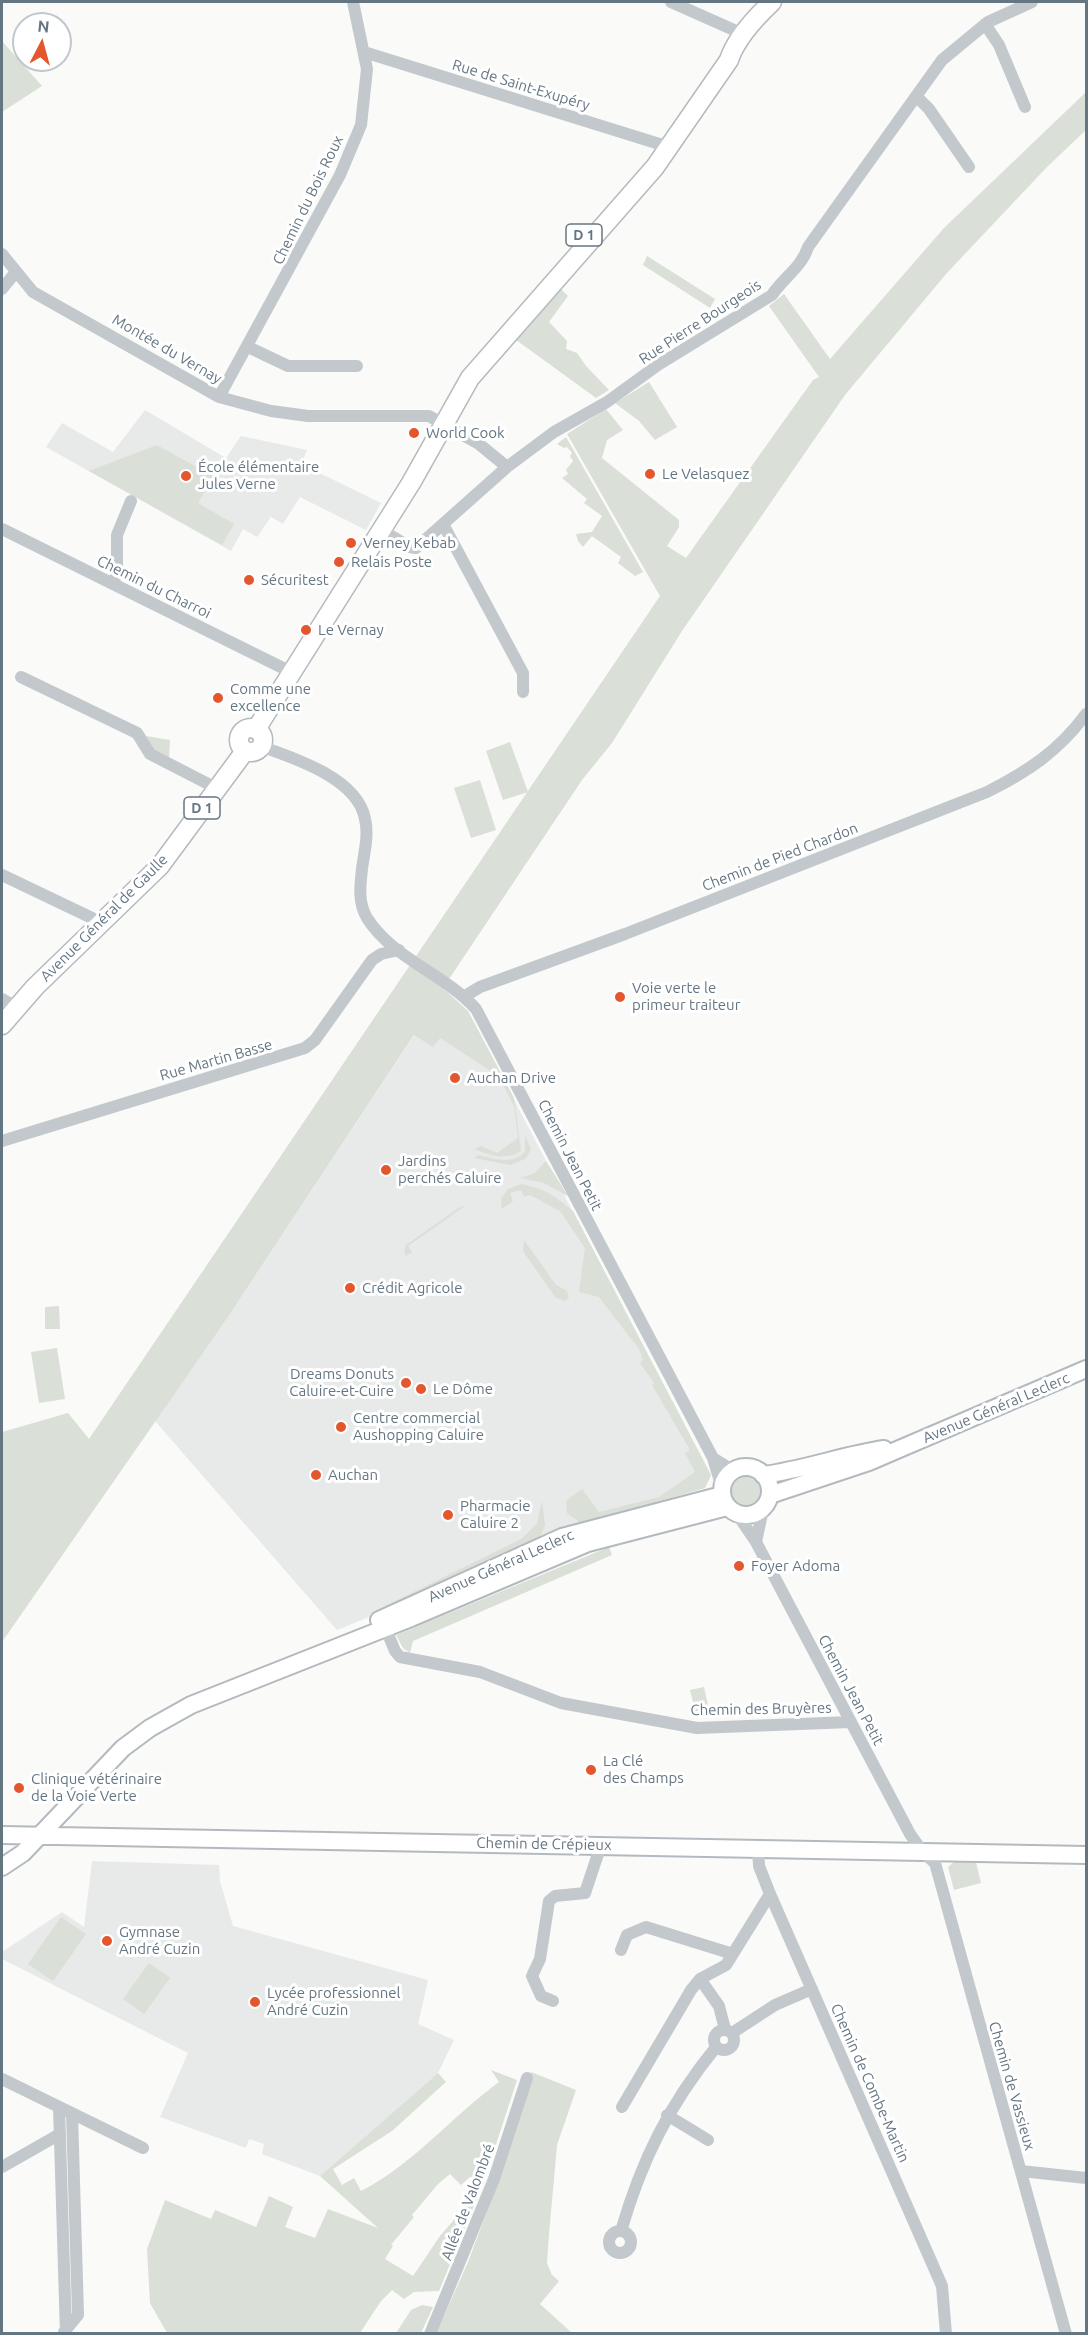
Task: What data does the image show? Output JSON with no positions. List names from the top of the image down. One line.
{"streets":{"main road":["D 1","Avenue Général de Gaulle","Avenue Général Leclerc","Chemin de Crépieux"],"street":["Rue de Saint-Exupéry","Chemin du Bois Roux","Rue Pierre Bourgeois","Montée du Vernay","Chemin du Charroi","Chemin de Pied Chardon","Rue Martin Basse","Chemin Jean Petit","Chemin des Bruyères","Chemin de Combe-Martin","Chemin de Vassieux","Allée de Valombré"]},"crossings":[["Rue de Saint-Exupéry","Chemin du Bois Roux"],["Rue de Saint-Exupéry","Avenue Général de Gaulle"],["Chemin du Bois Roux","Montée du Vernay"],["Rue Pierre Bourgeois","Montée du Vernay"],["Rue Pierre Bourgeois","Avenue Général de Gaulle"],["Montée du Vernay","Avenue Général de Gaulle"],["Chemin du Charroi","Avenue Général de Gaulle"],["Chemin de Pied Chardon","Chemin Jean Petit"],["Avenue Général de Gaulle","Chemin Jean Petit"],["Rue Martin Basse","Chemin Jean Petit"],["Chemin Jean Petit","Avenue Général Leclerc"],["Chemin Jean Petit","Chemin des Bruyères"],["Chemin Jean Petit","Chemin de Crépieux"],["Chemin Jean Petit","Chemin de Vassieux"],["Avenue Général Leclerc","Chemin des Bruyères"],["Avenue Général Leclerc","Chemin de Crépieux"],["Chemin de Crépieux","Chemin de Combe-Martin"],["Chemin de Crépieux","Chemin de Vassieux"]],"places":["World Cook","Le Velasquez","École élémentaire Jules Verne","Verney Kebab","Relais Poste","Sécuritest","Le Vernay","Comme une excellence","Voie verte le primeur traiteur","Auchan Drive","Jardins perchés Caluire","Crédit Agricole","Dreams Donuts Caluire-et-Cuire","Le Dôme","Centre commercial Aushopping Caluire","Auchan","Pharmacie Caluire 2","Foyer Adoma","La Clé des Champs","Clinique vétérinaire de la Voie Verte","Gymnase André Cuzin","Lycée professionnel André Cuzin"],"north":"top"}
